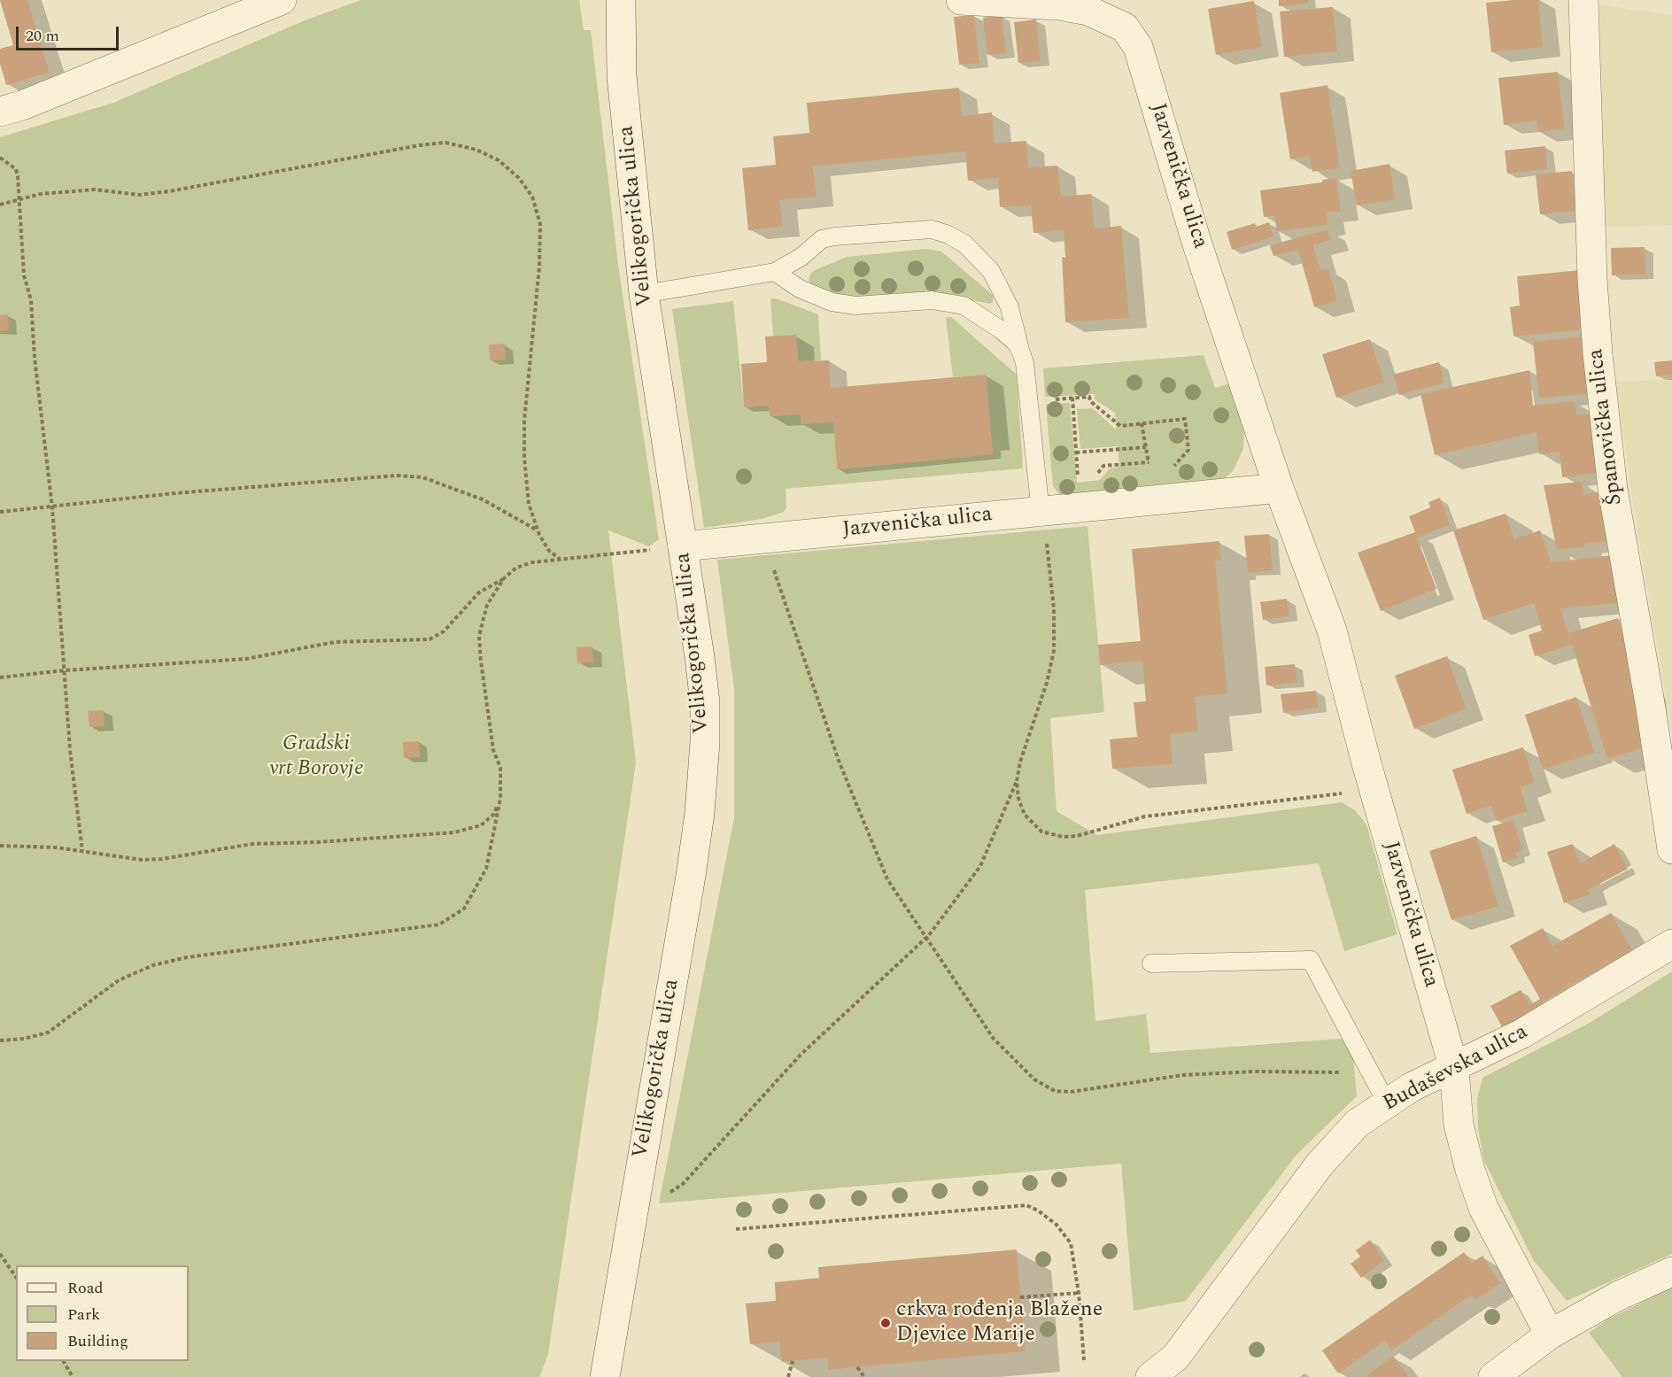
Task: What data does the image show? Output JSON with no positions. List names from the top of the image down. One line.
{"streets":{"street":["Jazvenička ulica","Velikogorička ulica","Španovička ulica","Budaševska ulica"]},"crossings":[["Jazvenička ulica","Velikogorička ulica"],["Jazvenička ulica","Budaševska ulica"]],"parks":["Gradski vrt Borovje"],"places":["crkva rođenja Blažene Djevice Marije"],"legend":["Road","Park","Building"],"scale_bar":"20 m"}
